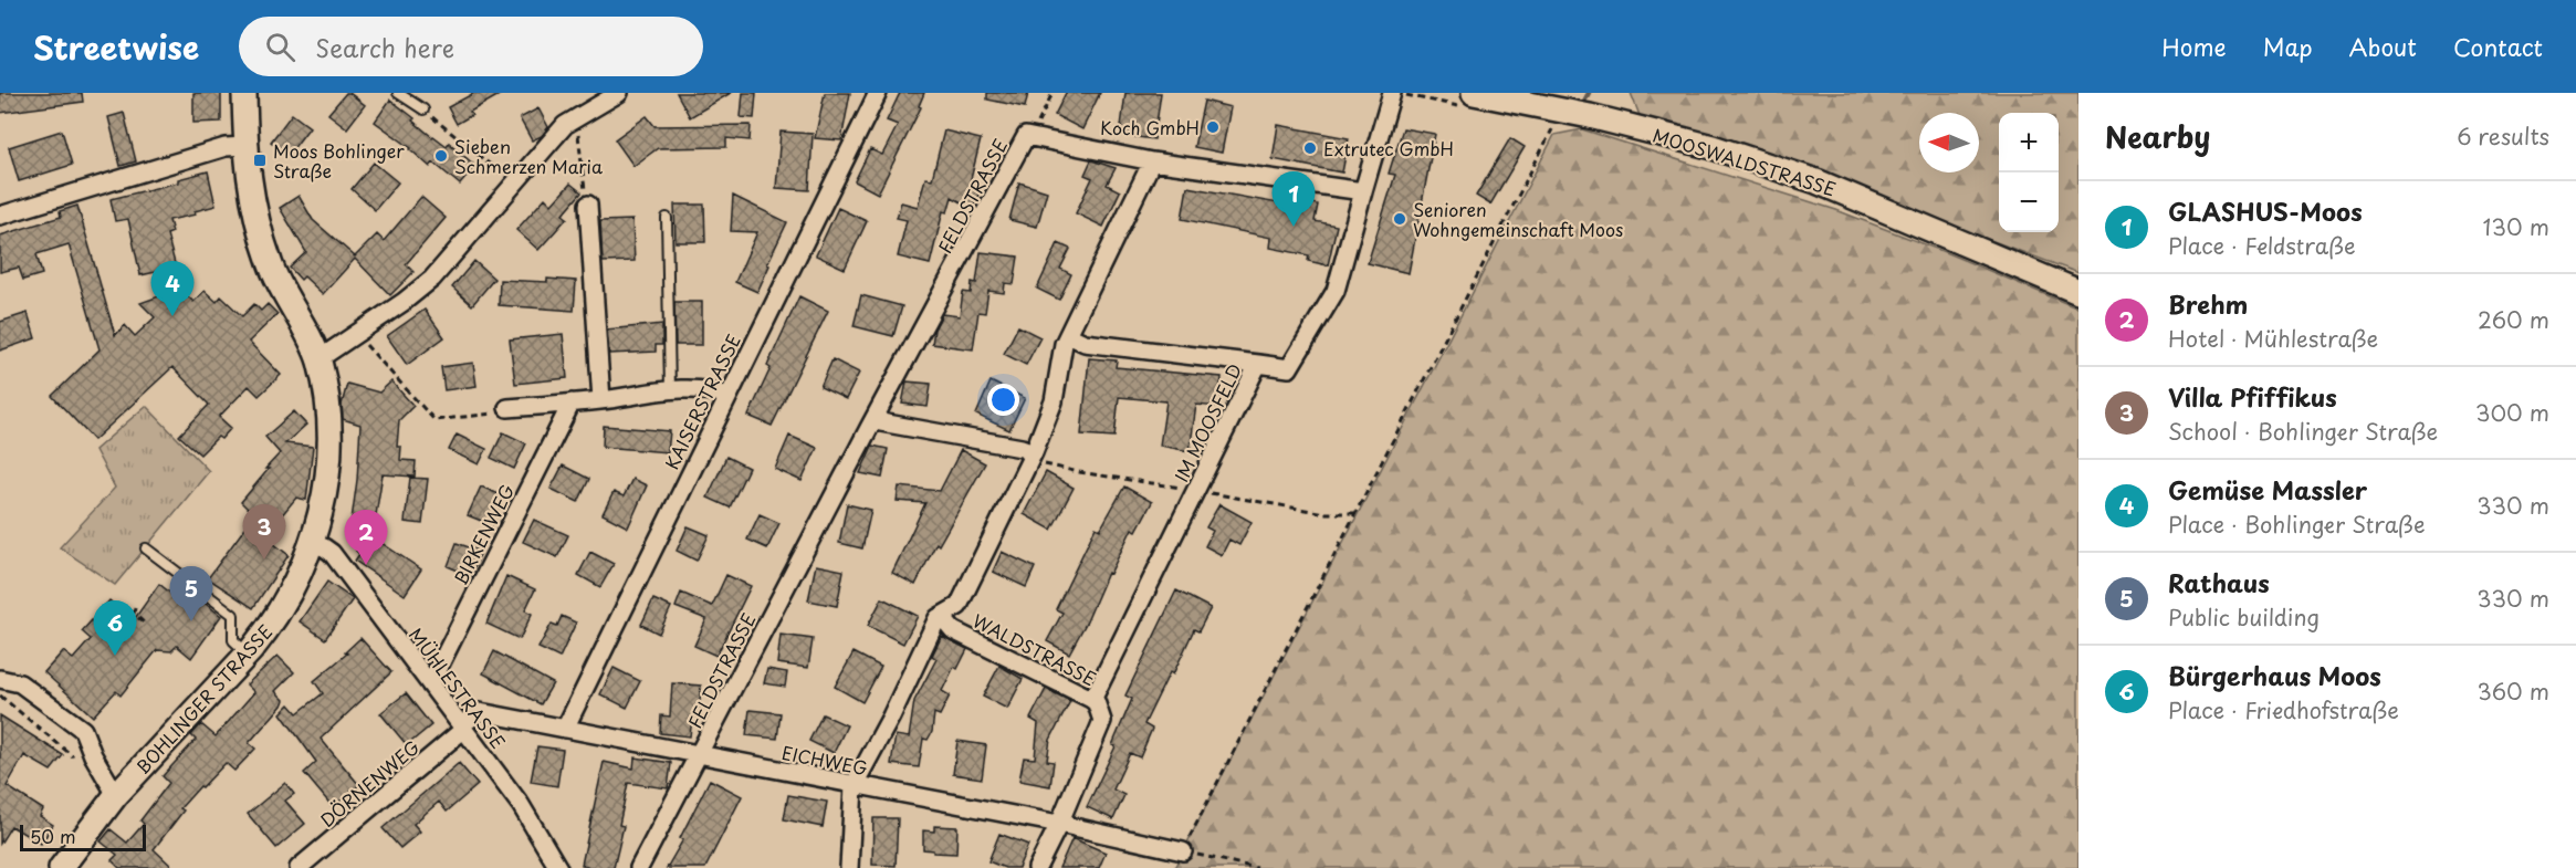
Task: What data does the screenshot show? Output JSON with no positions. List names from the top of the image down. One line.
{"streets":{"main road":["MOOSWALDSTRASSE","BOHLINGER STRASSE"],"street":["FELDSTRASSE","KAISERSTRASSE","IM MOOSFELD","BIRKENWEG","WALDSTRASSE","MÜHLESTRASSE","EICHWEG","DÖRNENWEG"]},"crossings":[["FELDSTRASSE","IM MOOSFELD"],["FELDSTRASSE","EICHWEG"],["KAISERSTRASSE","EICHWEG"],["IM MOOSFELD","WALDSTRASSE"],["BIRKENWEG","MÜHLESTRASSE"],["WALDSTRASSE","EICHWEG"],["MÜHLESTRASSE","BOHLINGER STRASSE"],["MÜHLESTRASSE","EICHWEG"],["MÜHLESTRASSE","DÖRNENWEG"],["EICHWEG","DÖRNENWEG"]],"places":{"other":["Koch GmbH","Extrutec GmbH","Sieben Schmerzen Maria","Senioren Wohngemeinschaft Moos"],"transit":["Moos Bohlinger Straße"]},"scale_bar":"50 m","north":"left","page":{"header":"Streetwise","search":"Search here","nav":["Home","Map","About","Contact"],"heading":["Nearby","6 results"],"map_buttons":["+","−"],"pins":["1","4","3","2","5","6"],"list":[{"mark":"1","name":"GLASHUS-Moos","note":"Place · Feldstraße","value":"130 m"},{"mark":"2","name":"Brehm","note":"Hotel · Mühlestraße","value":"260 m"},{"mark":"3","name":"Villa Pfiffikus","note":"School · Bohlinger Straße","value":"300 m"},{"mark":"4","name":"Gemüse Massler","note":"Place · Bohlinger Straße","value":"330 m"},{"mark":"5","name":"Rathaus","note":"Public building","value":"330 m"},{"mark":"6","name":"Bürgerhaus Moos","note":"Place · Friedhofstraße","value":"360 m"}],"scale":"50 m"}}
